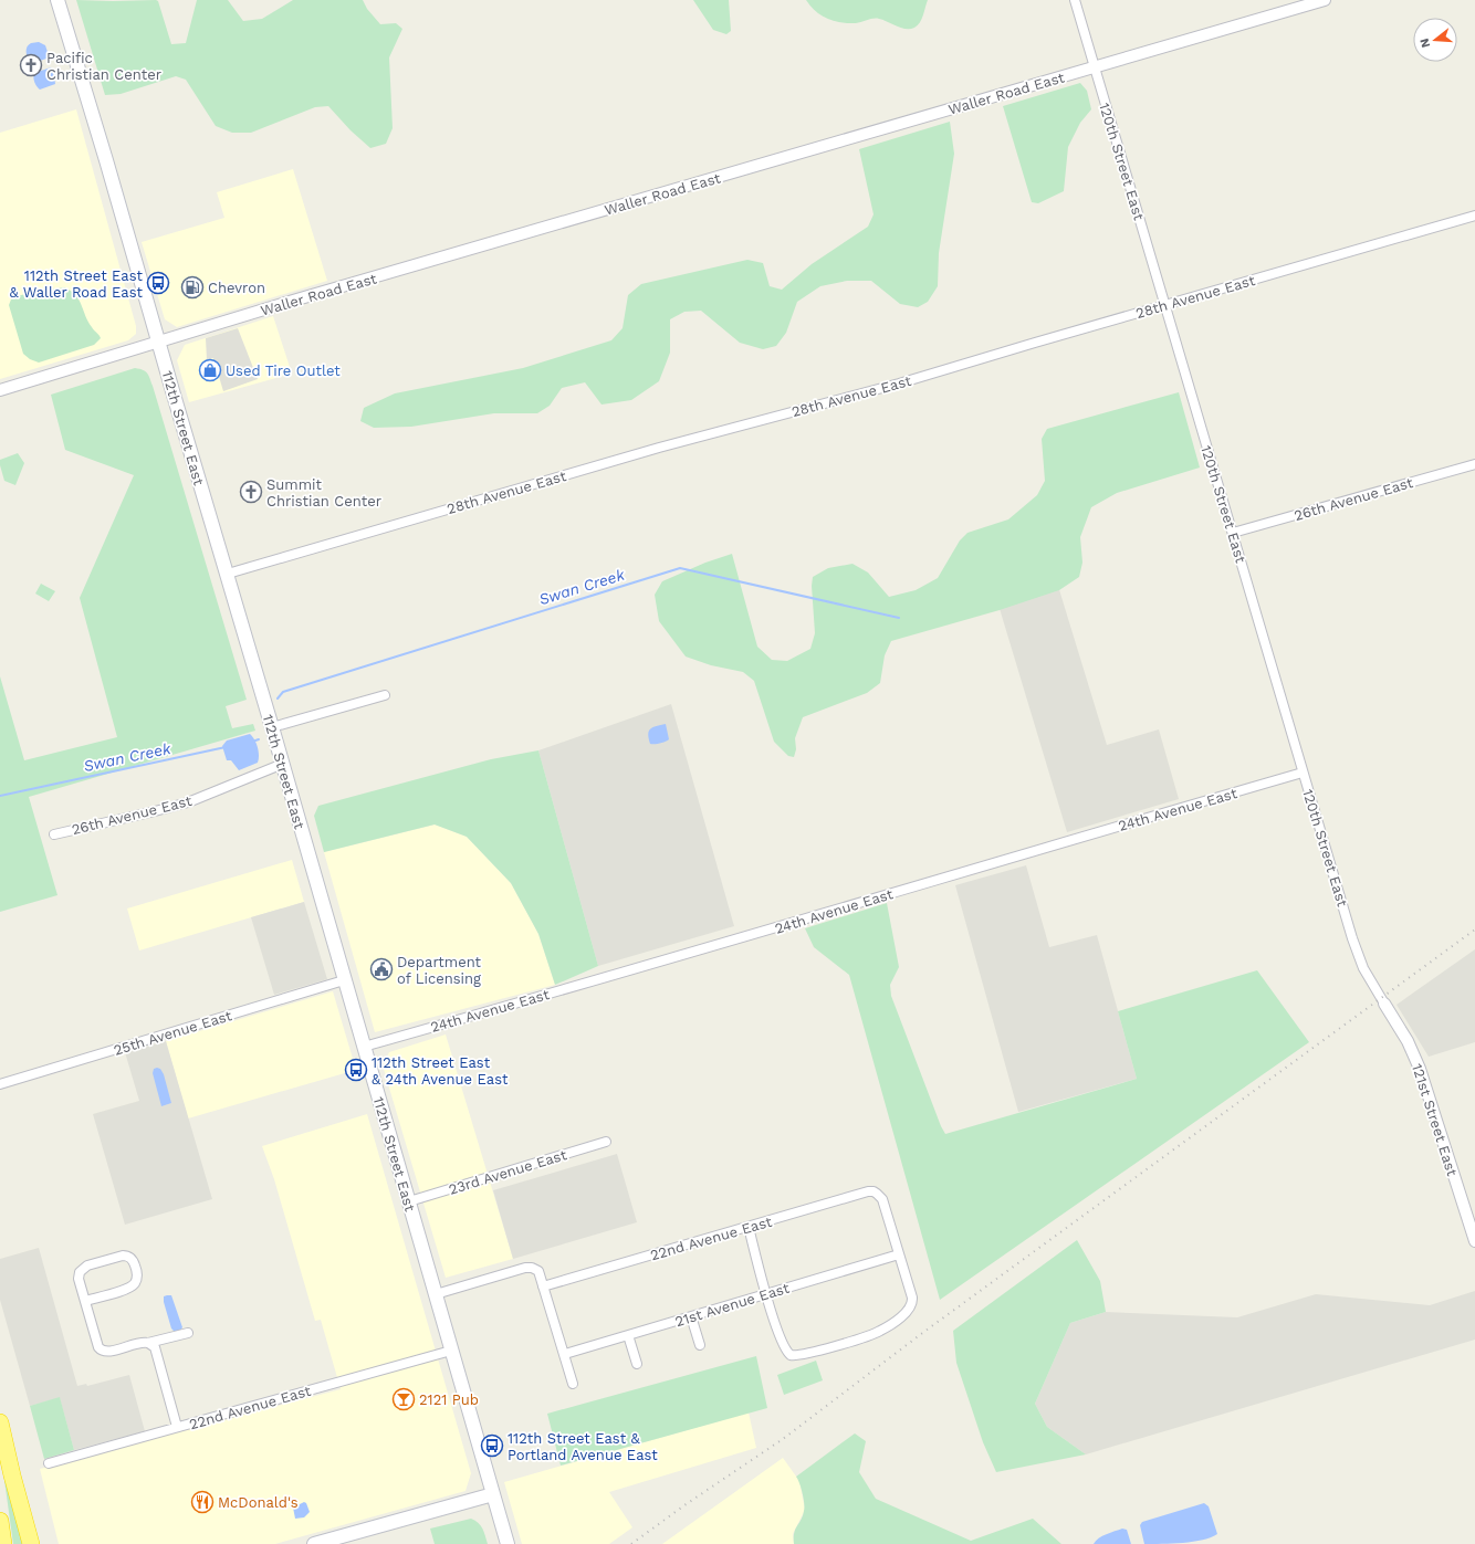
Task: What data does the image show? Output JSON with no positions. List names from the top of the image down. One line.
{"streets":{"main road":["112th Street East"],"street":["Waller Road East","120th Street East","28th Avenue East","26th Avenue East","24th Avenue East","25th Avenue East","121st Street East","23rd Avenue East","22nd Avenue East","21st Avenue East"]},"crossings":[["Waller Road East","120th Street East"],["Waller Road East","112th Street East"],["120th Street East","28th Avenue East"],["120th Street East","26th Avenue East"],["120th Street East","24th Avenue East"],["120th Street East","121st Street East"],["28th Avenue East","112th Street East"],["112th Street East","26th Avenue East"],["112th Street East","24th Avenue East"],["112th Street East","25th Avenue East"],["112th Street East","23rd Avenue East"],["112th Street East","22nd Avenue East"],["22nd Avenue East","21st Avenue East"]],"water":["Swan Creek"],"places":{"church":["Pacific Christian Center","Summit Christian Center"],"bus stop":["112th Street East & Waller Road East","112th Street East & 24th Avenue East","112th Street East & Portland Avenue East"],"fuel station":["Chevron"],"shop":["Used Tire Outlet"],"public building":["Department of Licensing"],"bar":["2121 Pub"],"restaurant":["McDonald's"]},"north":"left"}
